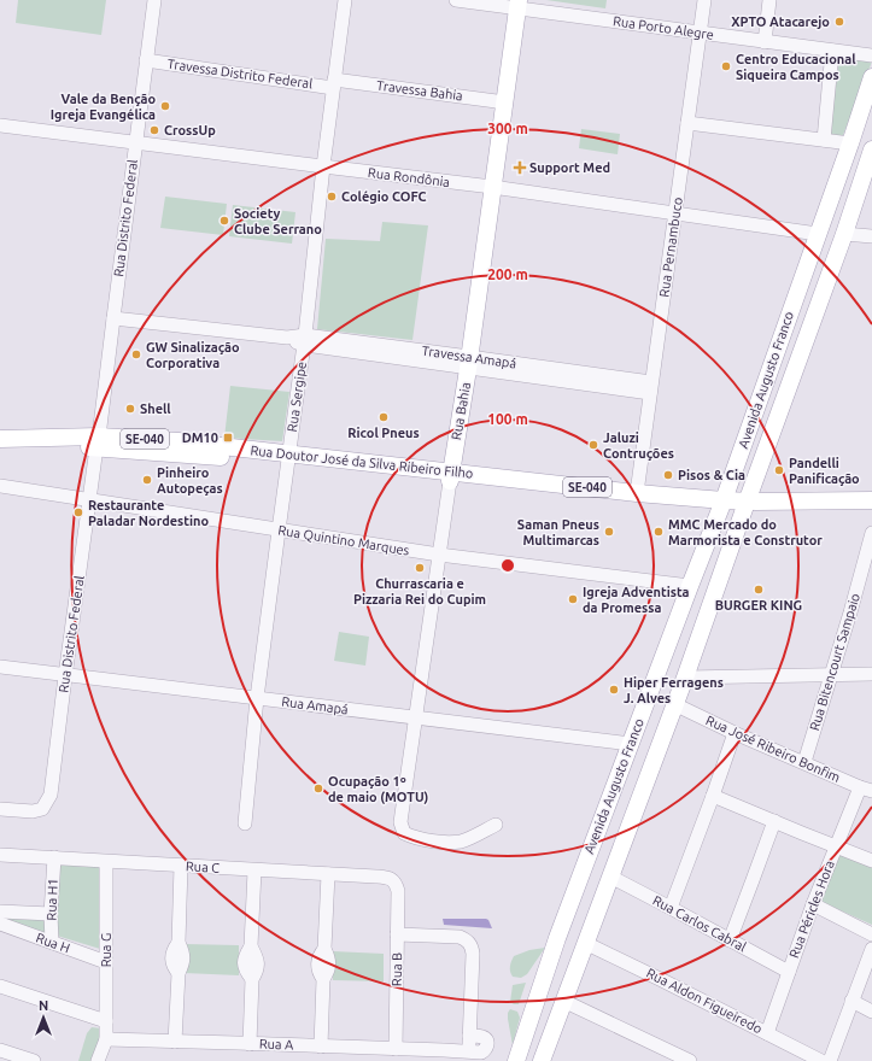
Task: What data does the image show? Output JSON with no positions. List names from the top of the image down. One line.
{"streets":{"main road":["Avenida Augusto Franco","Rua Bahia","SE-040","Rua Doutor José da Silva Ribeiro Filho"],"street":["Rua Porto Alegre","Travessa Distrito Federal","Travessa Bahia","Rua Rondônia","Rua Distrito Federal","Rua Pernambuco","Travessa Amapá","Rua Sergipe","Rua Quintino Marques","Rua Bitencourt Sampaio","Rua Amapá","Rua José Ribeiro Bonfim","Rua C","Rua H1","Rua Péricles Hora","Rua Carlos Cabral","Rua H","Rua G","Rua B","Rua Aldon Figueiredo","Rua A"]},"crossings":[["Rua Porto Alegre","Rua Pernambuco"],["Rua Porto Alegre","Rua Bahia"],["Travessa Distrito Federal","Travessa Bahia"],["Travessa Distrito Federal","Rua Distrito Federal"],["Travessa Distrito Federal","Rua Sergipe"],["Travessa Bahia","Rua Sergipe"],["Travessa Bahia","Rua Bahia"],["Rua Rondônia","Rua Distrito Federal"],["Rua Rondônia","Rua Pernambuco"],["Rua Rondônia","Avenida Augusto Franco"],["Rua Rondônia","Rua Sergipe"],["Rua Rondônia","Rua Bahia"],["Rua Distrito Federal","Travessa Amapá"],["Rua Distrito Federal","Rua Doutor José da Silva Ribeiro Filho"],["Rua Distrito Federal","Rua Quintino Marques"],["Rua Distrito Federal","Rua Amapá"],["Rua Pernambuco","Travessa Amapá"],["Rua Pernambuco","Rua Doutor José da Silva Ribeiro Filho"],["Travessa Amapá","Rua Sergipe"],["Travessa Amapá","Rua Bahia"],["Avenida Augusto Franco","SE-040"],["Avenida Augusto Franco","Rua Doutor José da Silva Ribeiro Filho"],["Avenida Augusto Franco","Rua Quintino Marques"],["Avenida Augusto Franco","Rua Amapá"],["Avenida Augusto Franco","Rua José Ribeiro Bonfim"],["Avenida Augusto Franco","Rua Carlos Cabral"],["Avenida Augusto Franco","Rua Aldon Figueiredo"],["Rua Sergipe","Rua Doutor José da Silva Ribeiro Filho"],["Rua Sergipe","Rua Quintino Marques"],["Rua Sergipe","Rua Amapá"],["Rua Bahia","Rua Doutor José da Silva Ribeiro Filho"],["Rua Bahia","Rua Quintino Marques"],["Rua Bahia","Rua Amapá"],["SE-040","Rua Doutor José da Silva Ribeiro Filho"],["Rua Bitencourt Sampaio","Rua José Ribeiro Bonfim"],["Rua José Ribeiro Bonfim","Rua Péricles Hora"],["Rua C","Rua H1"],["Rua C","Rua G"],["Rua C","Rua B"],["Rua H1","Rua H"],["Rua Péricles Hora","Rua Carlos Cabral"],["Rua Péricles Hora","Rua Aldon Figueiredo"],["Rua H","Rua G"],["Rua G","Rua A"],["Rua B","Rua A"]],"places":{"other":["XPTO Atacarejo","Centro Educacional Siqueira Campos","Vale da Benção Igreja Evangélica","CrossUp","Colégio COFC","Society Clube Serrano","GW Sinalização Corporativa","Shell","Ricol Pneus","Jaluzi Contruções","Pandelli Panificação","Pisos & Cia","Pinheiro Autopeças","Restaurante Paladar Nordestino","Saman Pneus Multimarcas","MMC Mercado do Marmorista e Construtor","Churrascaria e Pizzaria Rei do Cupim","BURGER KING","Igreja Adventista da Promessa","Hiper Ferragens J. Alves","Ocupação 1º de maio (MOTU)"],"health":["Support Med"],"transit":["DM10"]},"north":"top","rings":["300 m","200 m","100 m"]}
